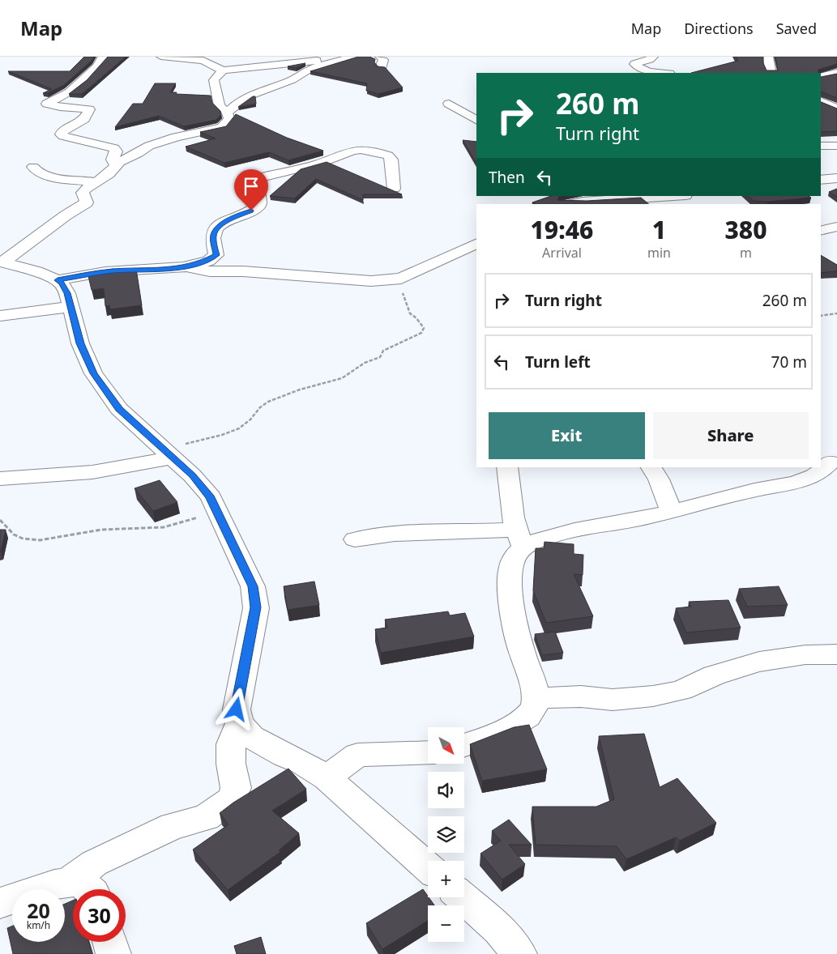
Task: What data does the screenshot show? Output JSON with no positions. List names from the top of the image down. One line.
{"north":"bottom right","page":{"header":"Map","nav":["Map","Directions","Saved"],"turn":["260 m","Turn right"],"then":"Then","eta":["19:46","Arrival","1","min","380","m"],"list":[{"name":"Turn right","value":"260 m"},{"name":"Turn left","value":"70 m"}],"buttons":["Exit","Share"],"map_buttons":["+","−"],"speed":"20 km/h","limit":"30"}}
